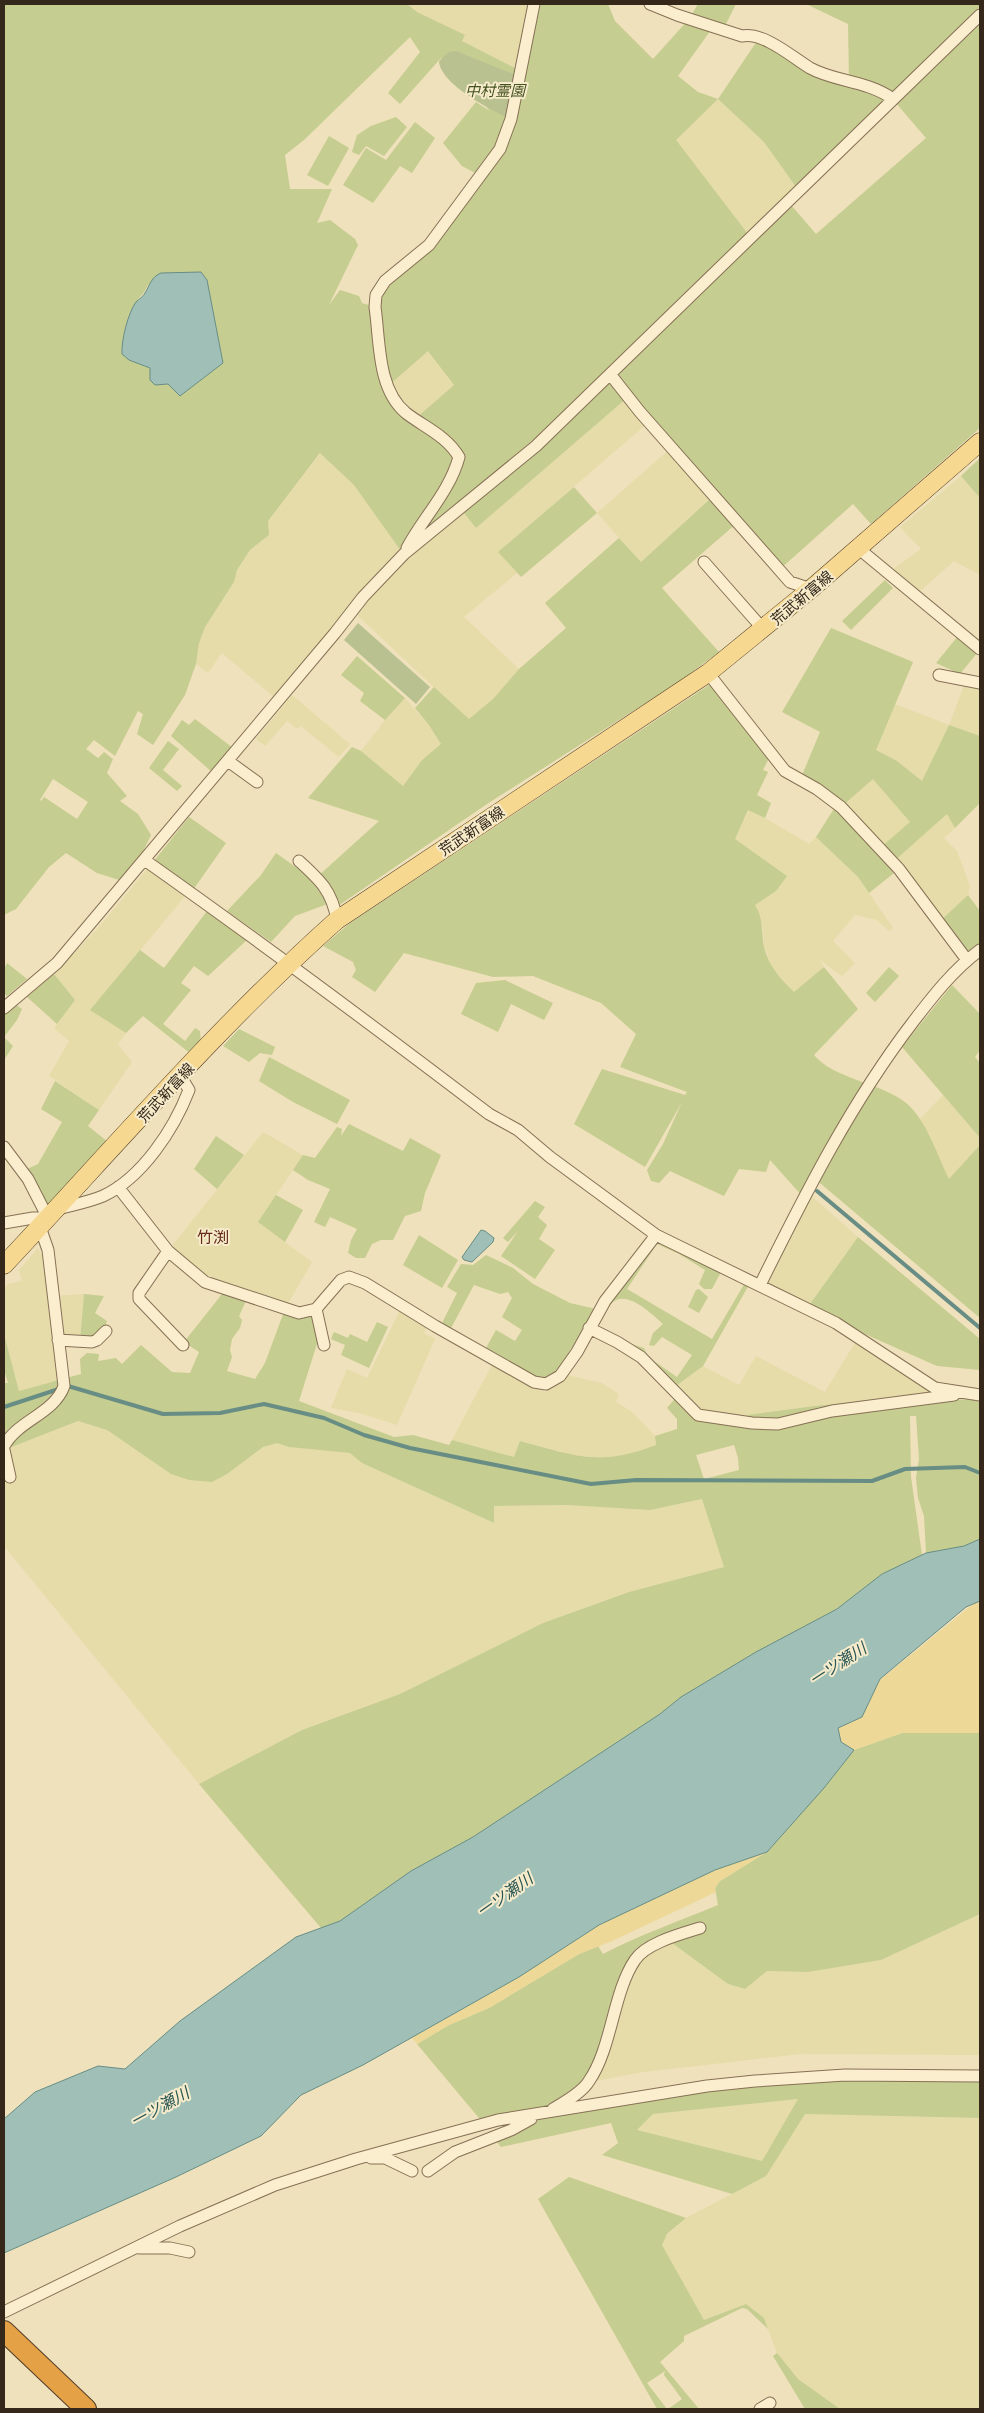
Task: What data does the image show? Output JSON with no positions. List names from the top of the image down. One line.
{"streets":{"main road":["荒武新富線"]},"districts":["竹渕"],"water":["一ツ瀬川"],"parks":["中村霊園"]}
